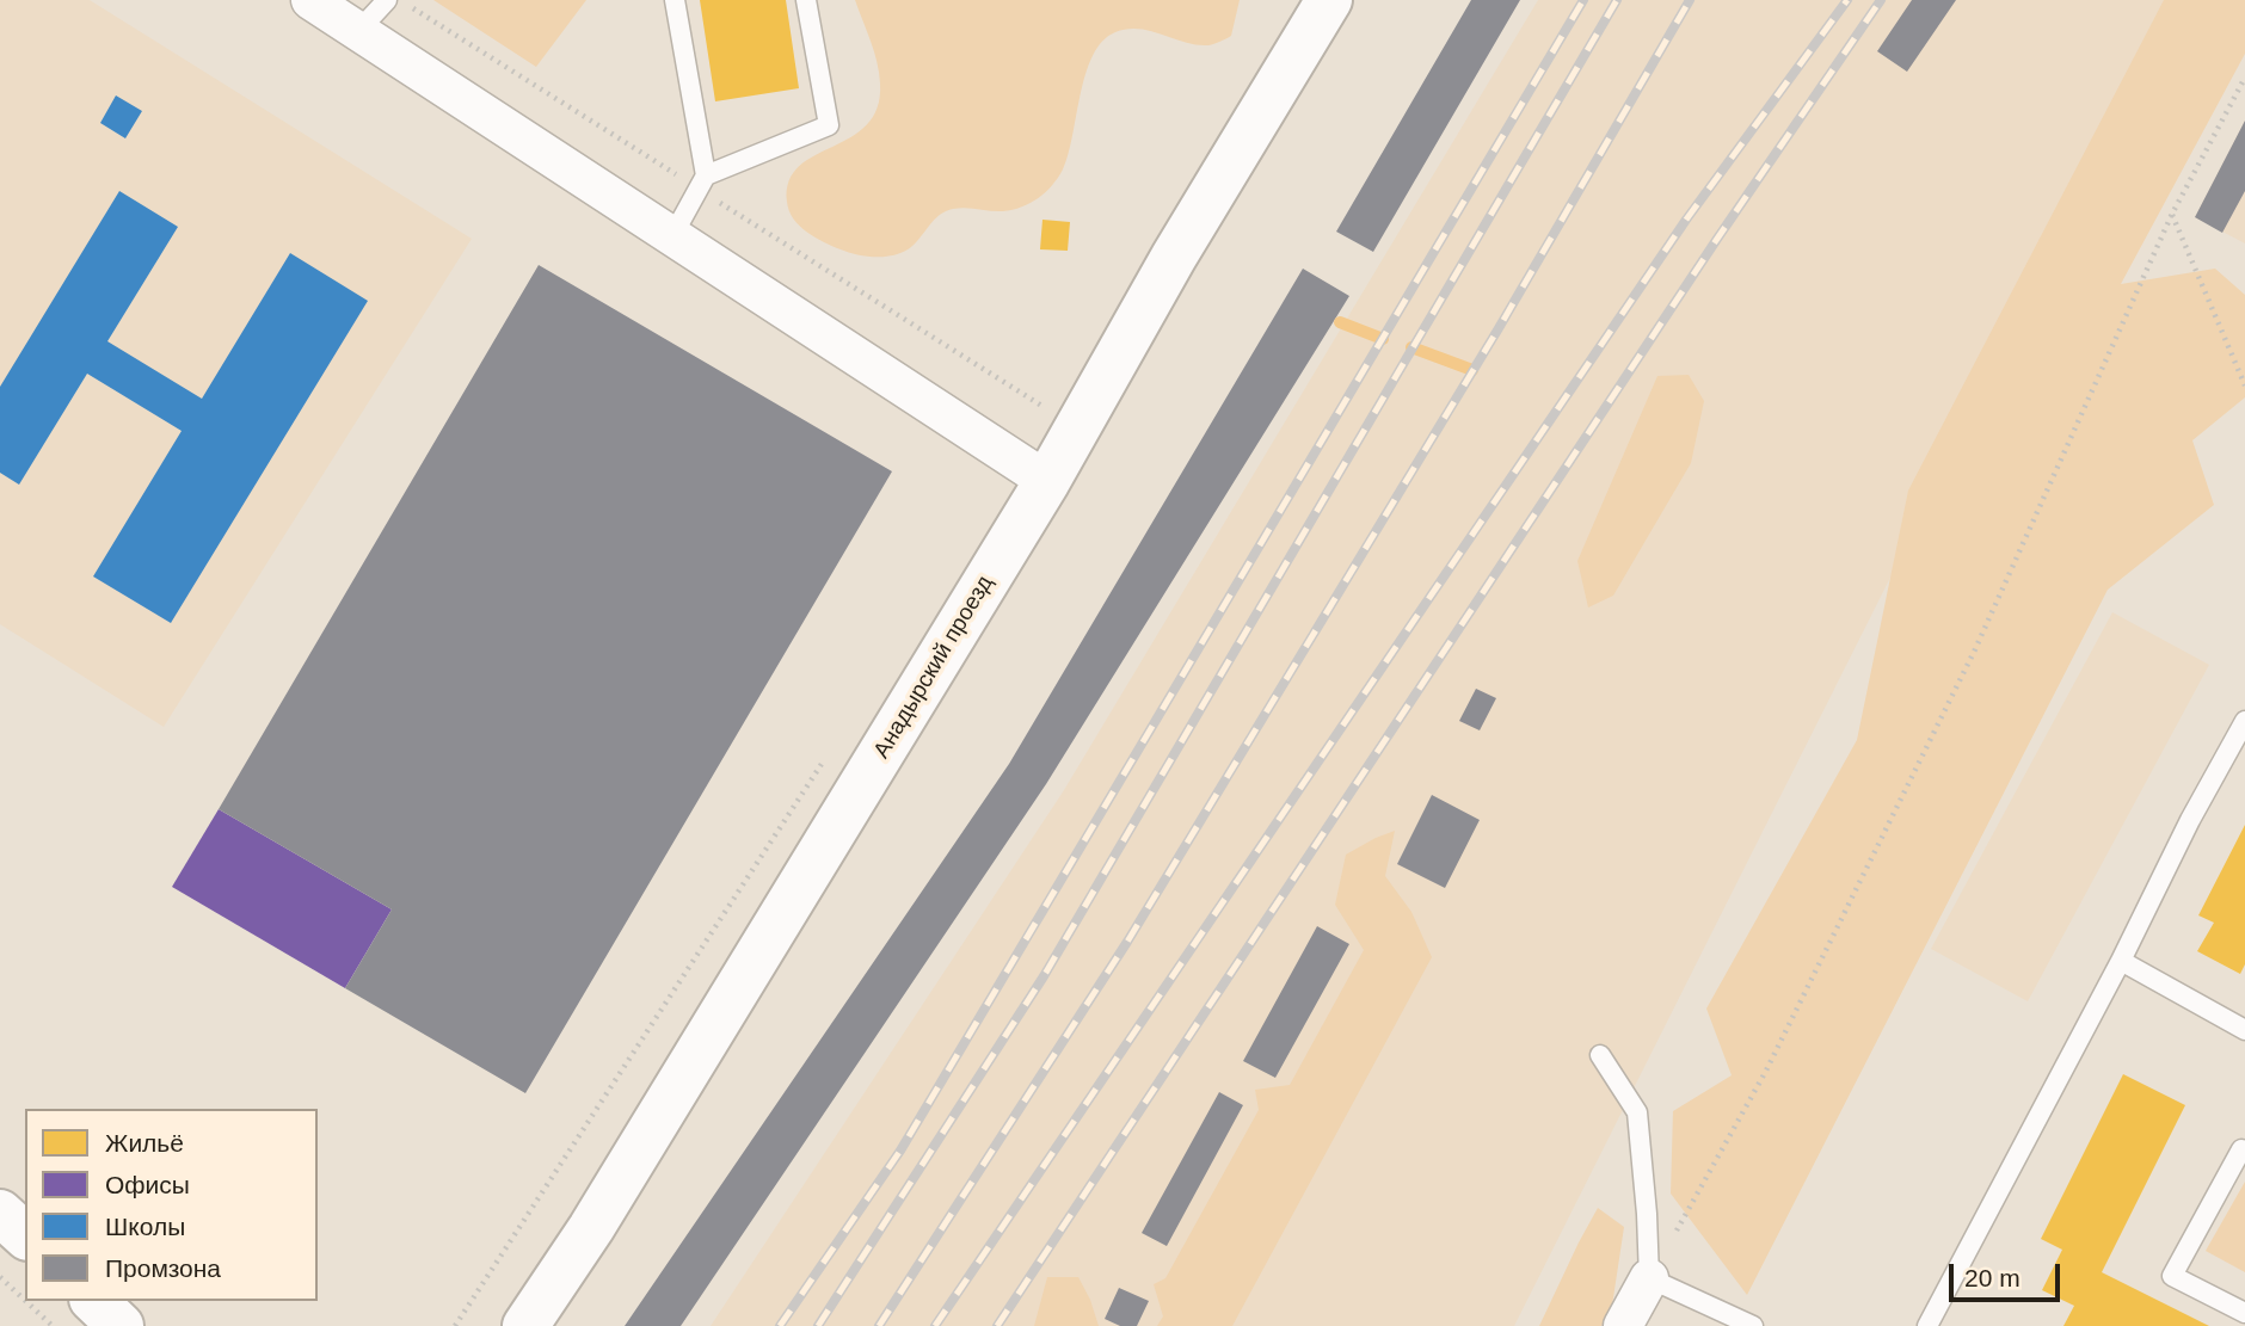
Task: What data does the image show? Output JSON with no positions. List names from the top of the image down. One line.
{"streets":{"street":["Анадырский проезд"]},"legend":["Жильё","Офисы","Школы","Промзона"],"scale_bar":"20 m"}
